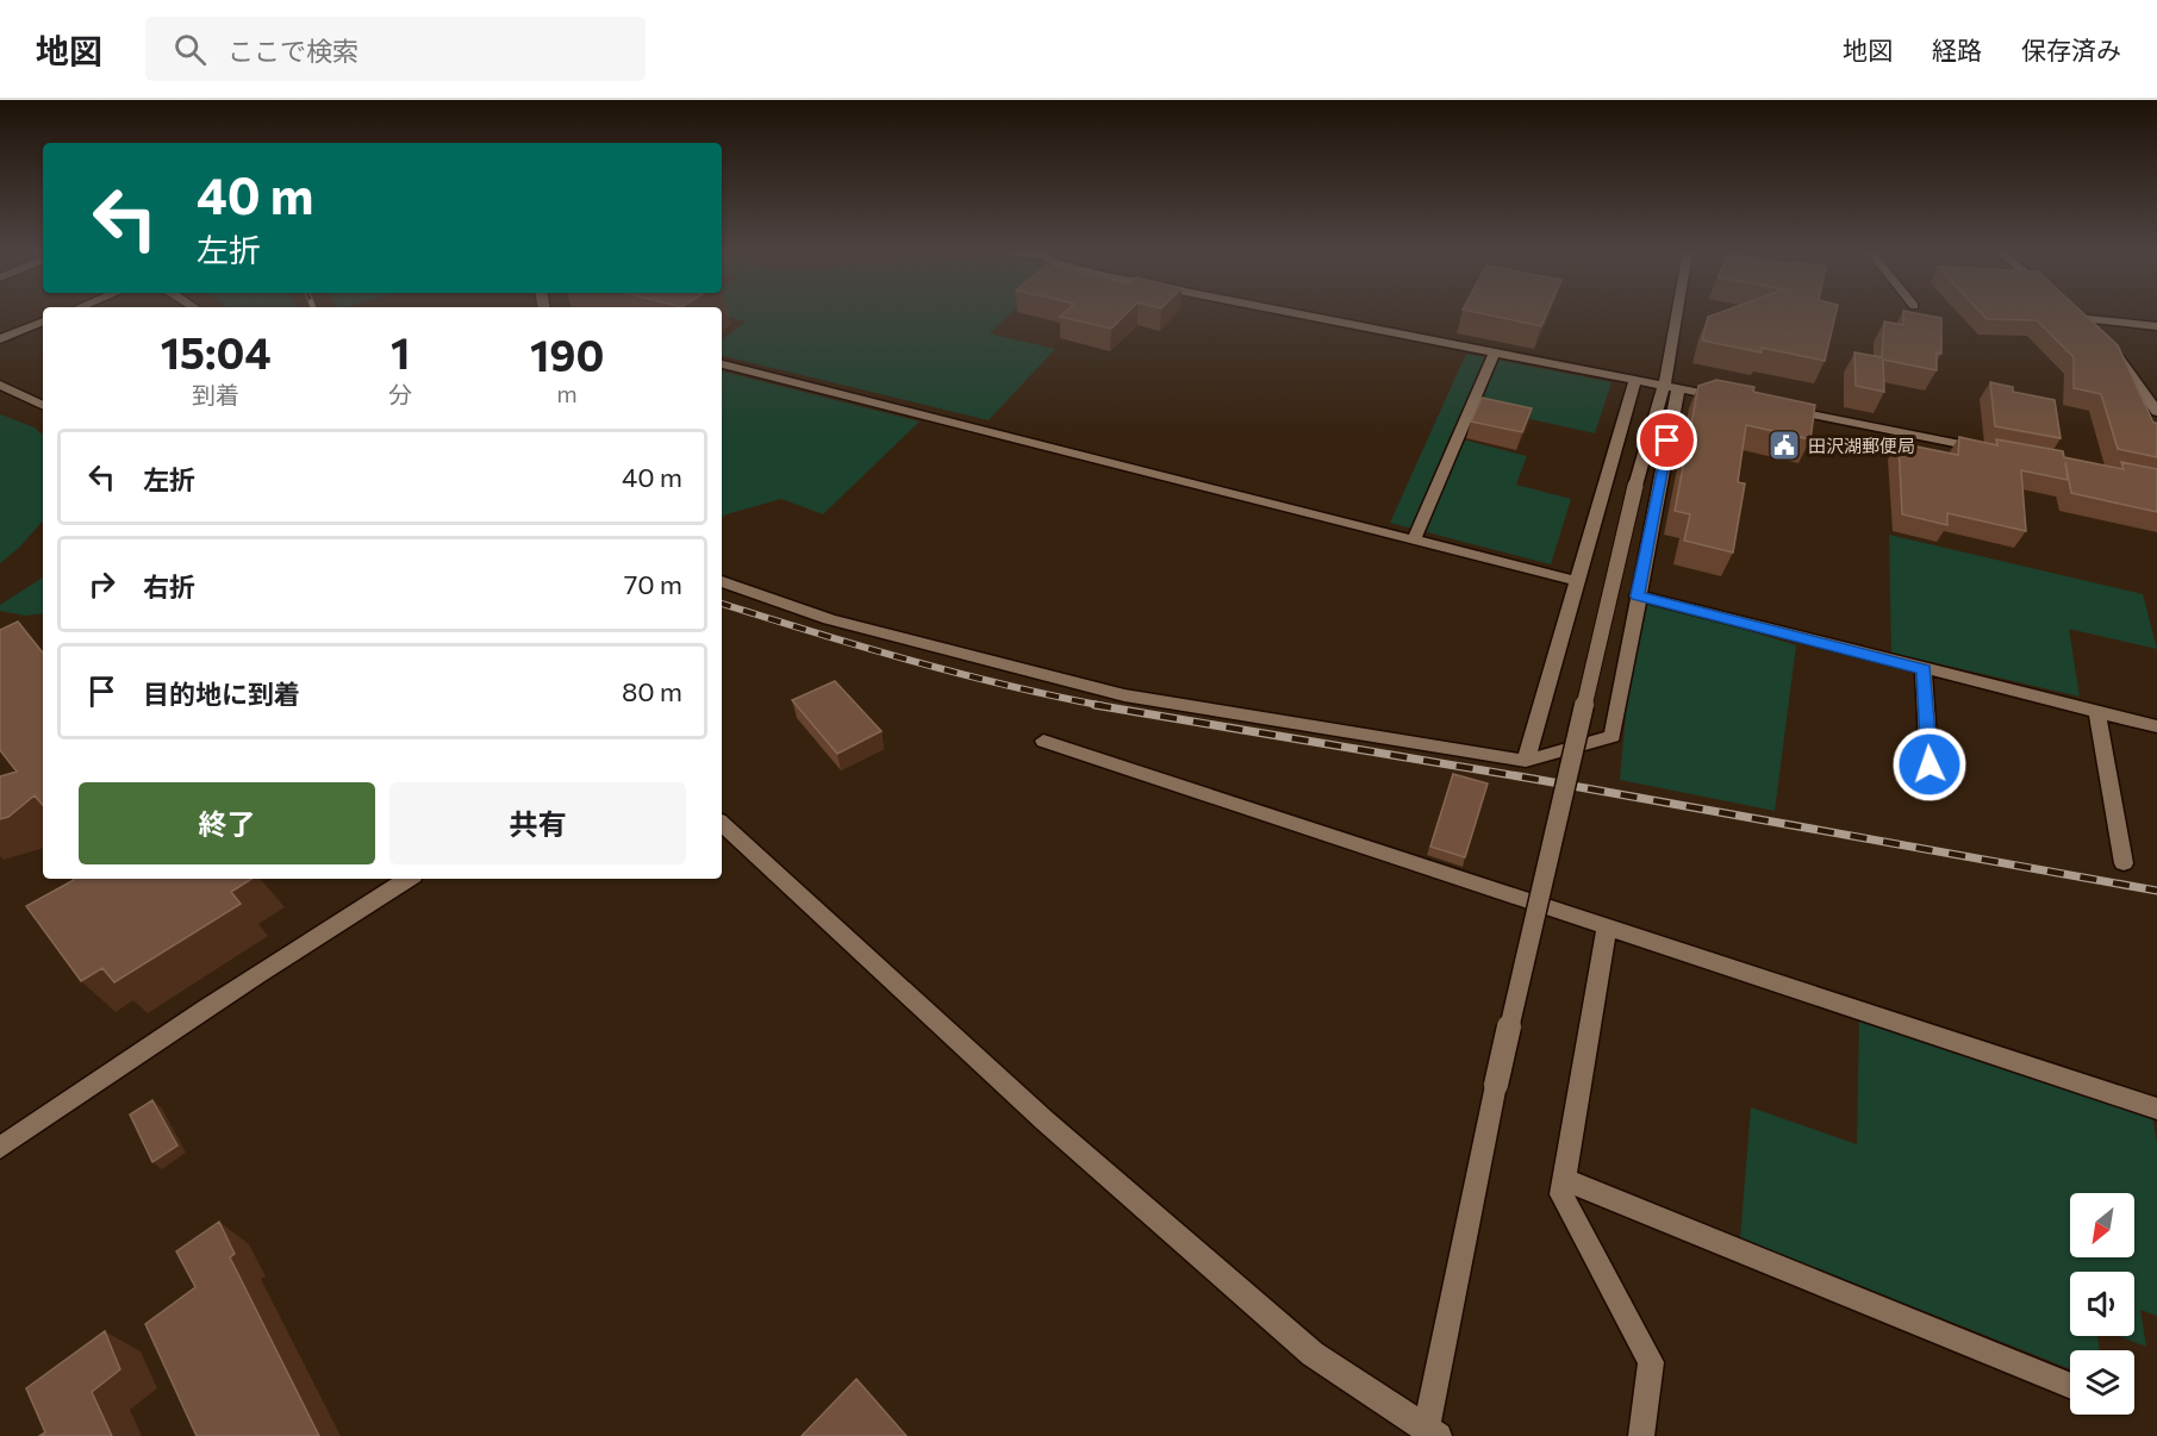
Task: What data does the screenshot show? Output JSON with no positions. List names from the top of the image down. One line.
{"places":{"public building":["田沢湖郵便局"]},"north":"bottom left","page":{"header":"地図","search":"ここで検索","nav":["地図","経路","保存済み"],"turn":["40 m","左折"],"eta":["15:04","到着","1","分","190","m"],"list":[{"name":"左折","value":"40 m"},{"name":"右折","value":"70 m"},{"name":"目的地に到着","value":"80 m"}],"buttons":["終了","共有"]}}
